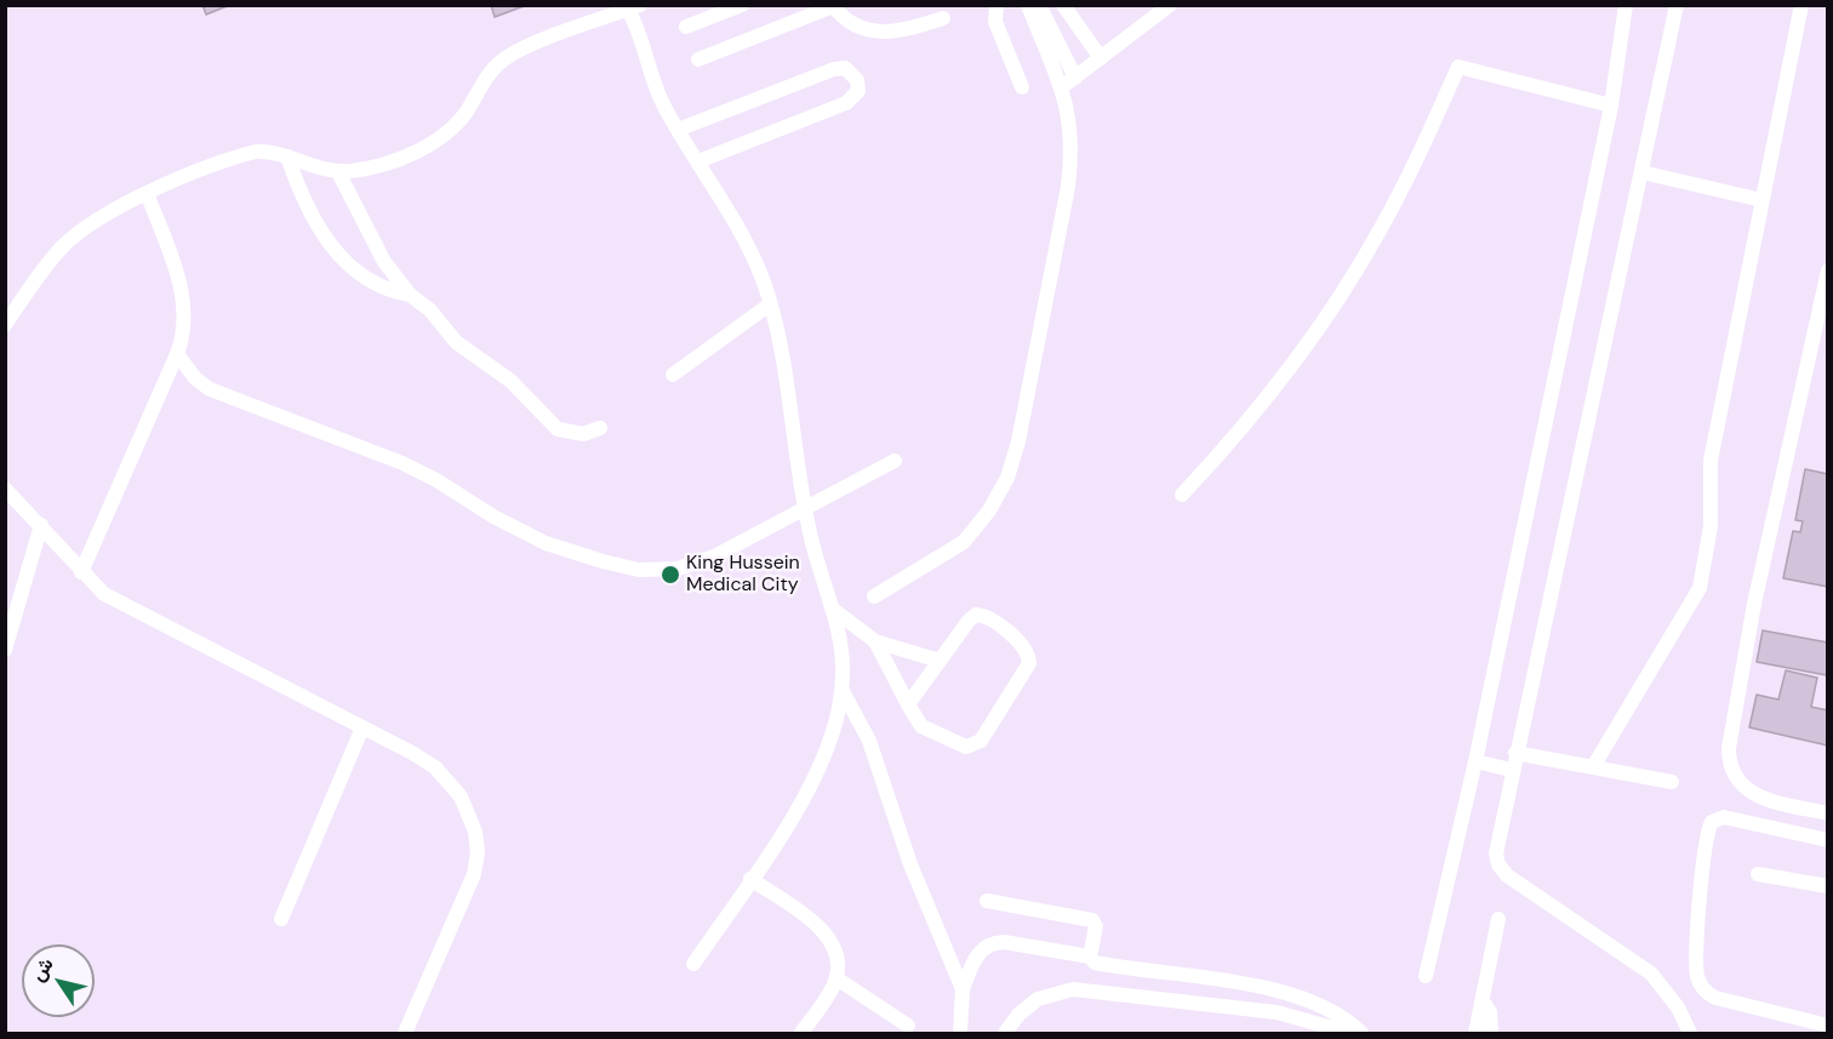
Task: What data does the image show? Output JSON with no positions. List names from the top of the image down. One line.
{"places":["King Hussein Medical City"],"north":"top left"}
